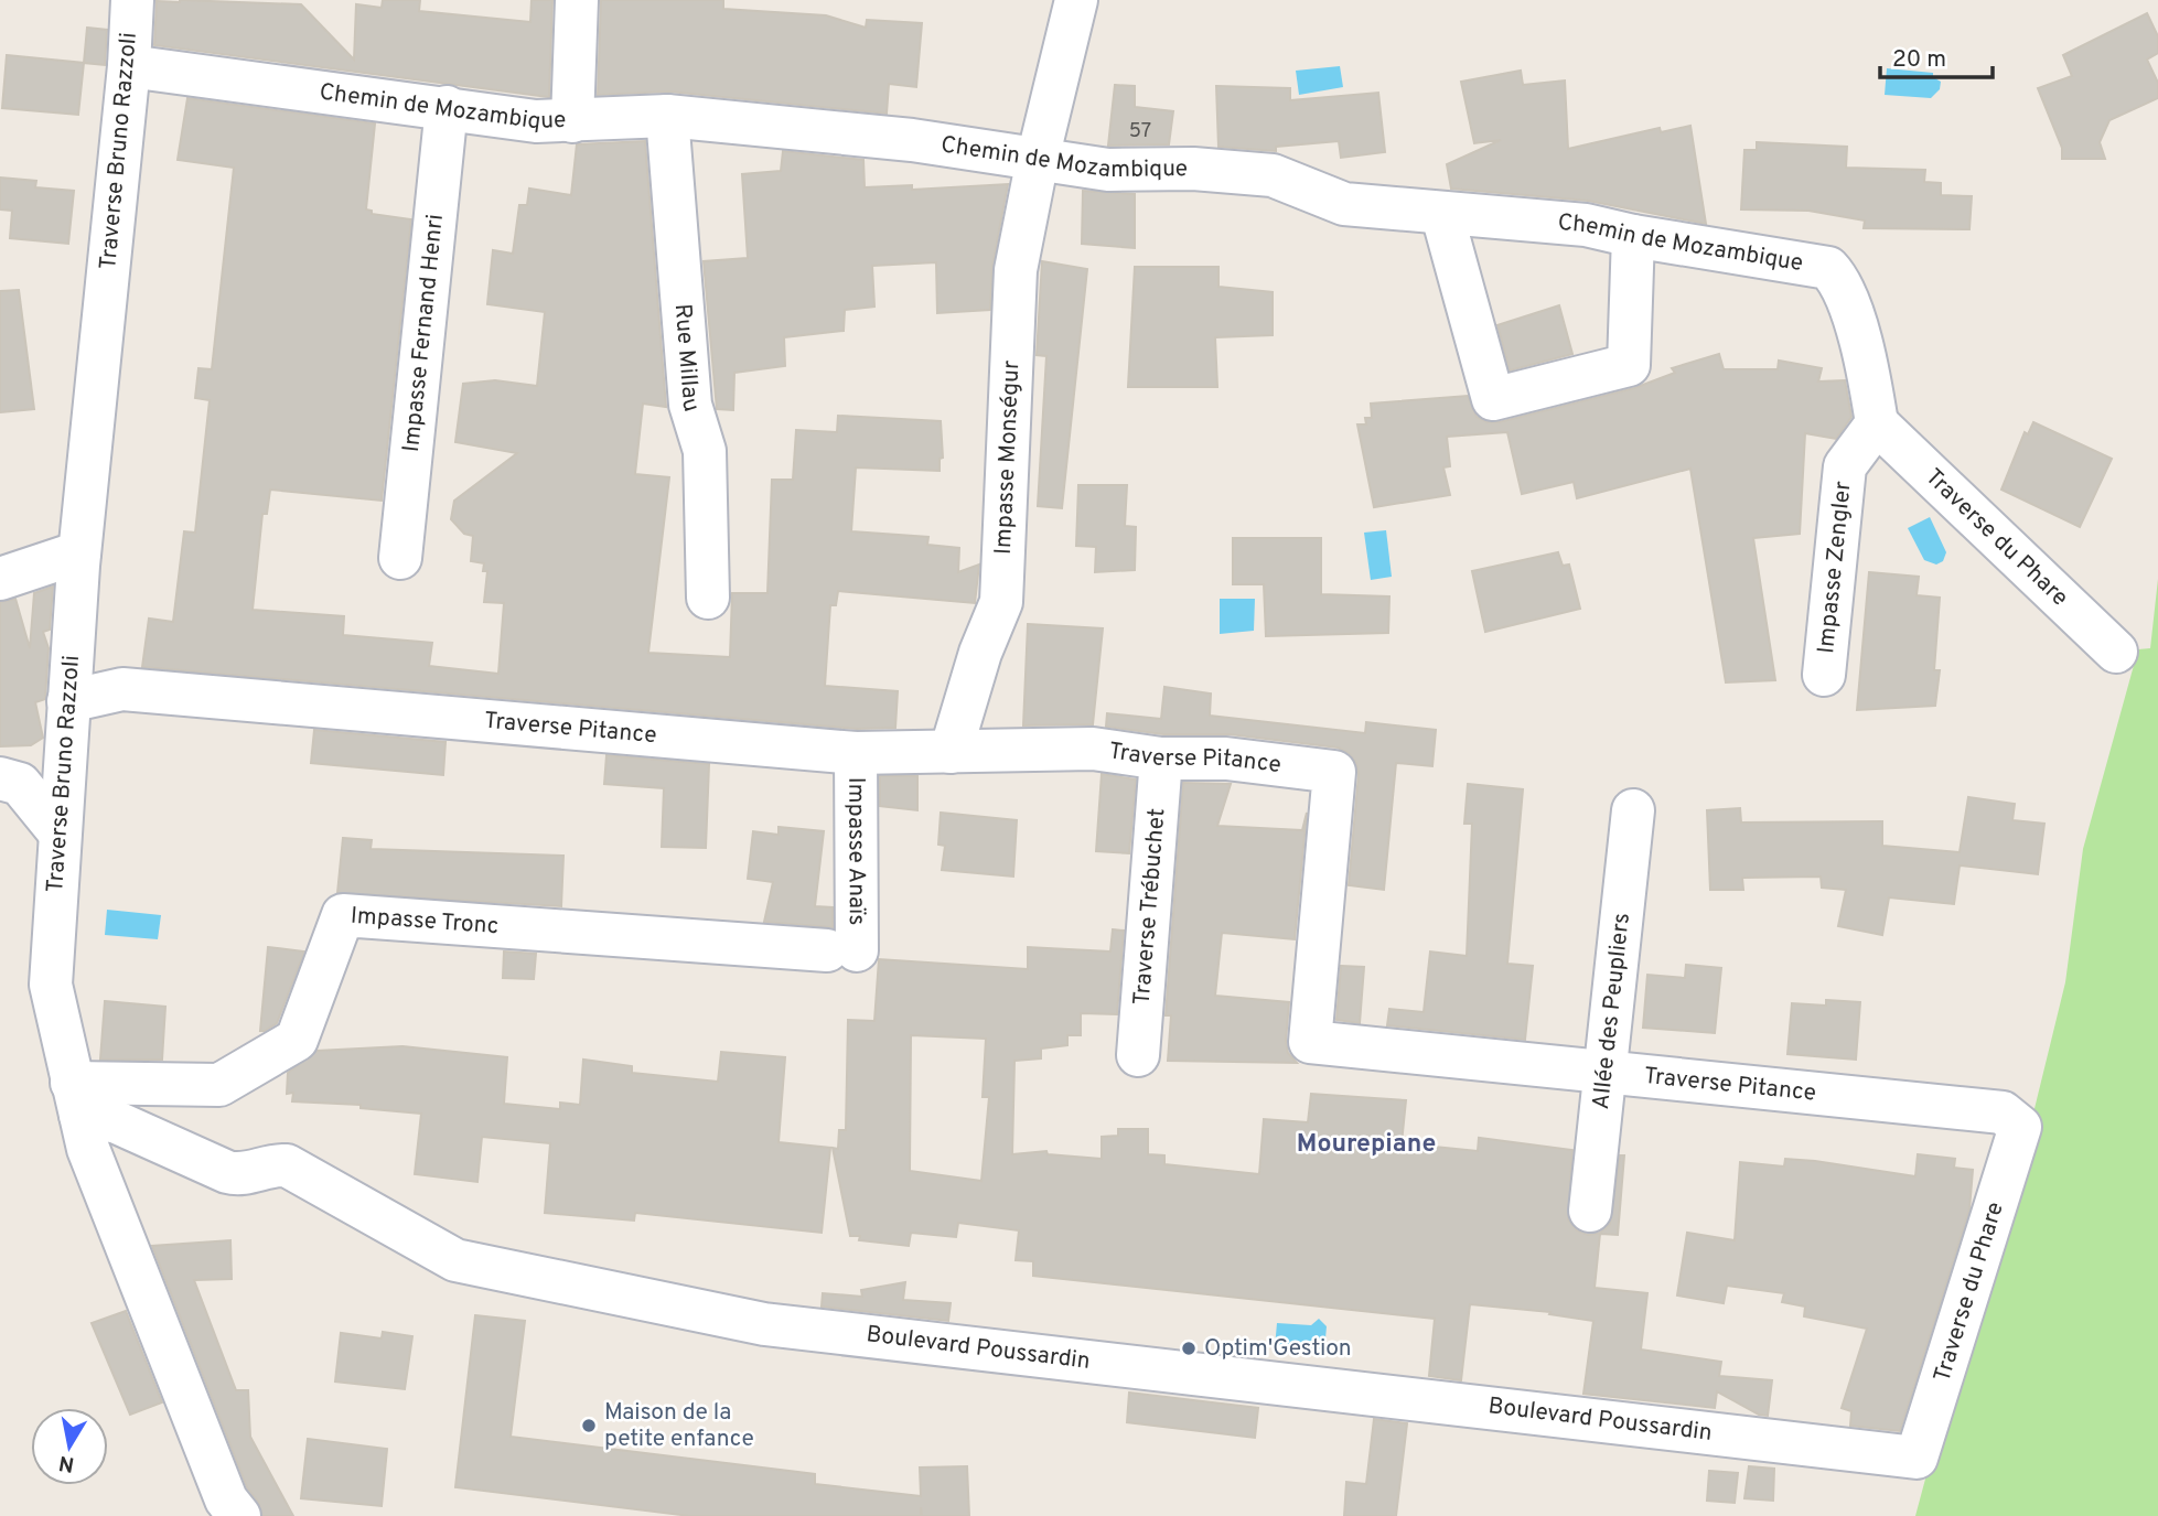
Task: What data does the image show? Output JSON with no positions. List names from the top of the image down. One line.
{"streets":{"street":["Chemin de Mozambique","Traverse Bruno Razzoli","Impasse Fernand Henri","Rue Millau","Impasse Monségur","Traverse du Phare","Impasse Zengler","Traverse Pitance","Impasse Anaïs","Traverse Trébuchet","Impasse Tronc","Allée des Peupliers","Boulevard Poussardin"]},"crossings":[["Chemin de Mozambique","Traverse Bruno Razzoli"],["Chemin de Mozambique","Impasse Fernand Henri"],["Chemin de Mozambique","Rue Millau"],["Chemin de Mozambique","Impasse Monségur"],["Chemin de Mozambique","Traverse du Phare"],["Chemin de Mozambique","Impasse Zengler"],["Traverse Bruno Razzoli","Traverse Pitance"],["Traverse Bruno Razzoli","Impasse Tronc"],["Traverse Bruno Razzoli","Boulevard Poussardin"],["Impasse Monségur","Traverse Pitance"],["Traverse du Phare","Impasse Zengler"],["Traverse du Phare","Traverse Pitance"],["Traverse du Phare","Boulevard Poussardin"],["Traverse Pitance","Impasse Anaïs"],["Traverse Pitance","Traverse Trébuchet"],["Traverse Pitance","Allée des Peupliers"],["Impasse Anaïs","Impasse Tronc"],["Impasse Tronc","Boulevard Poussardin"]],"districts":["Mourepiane"],"places":["Optim'Gestion","Maison de la petite enfance"],"house_numbers":["57"],"scale_bar":"20 m","north":"bottom"}
